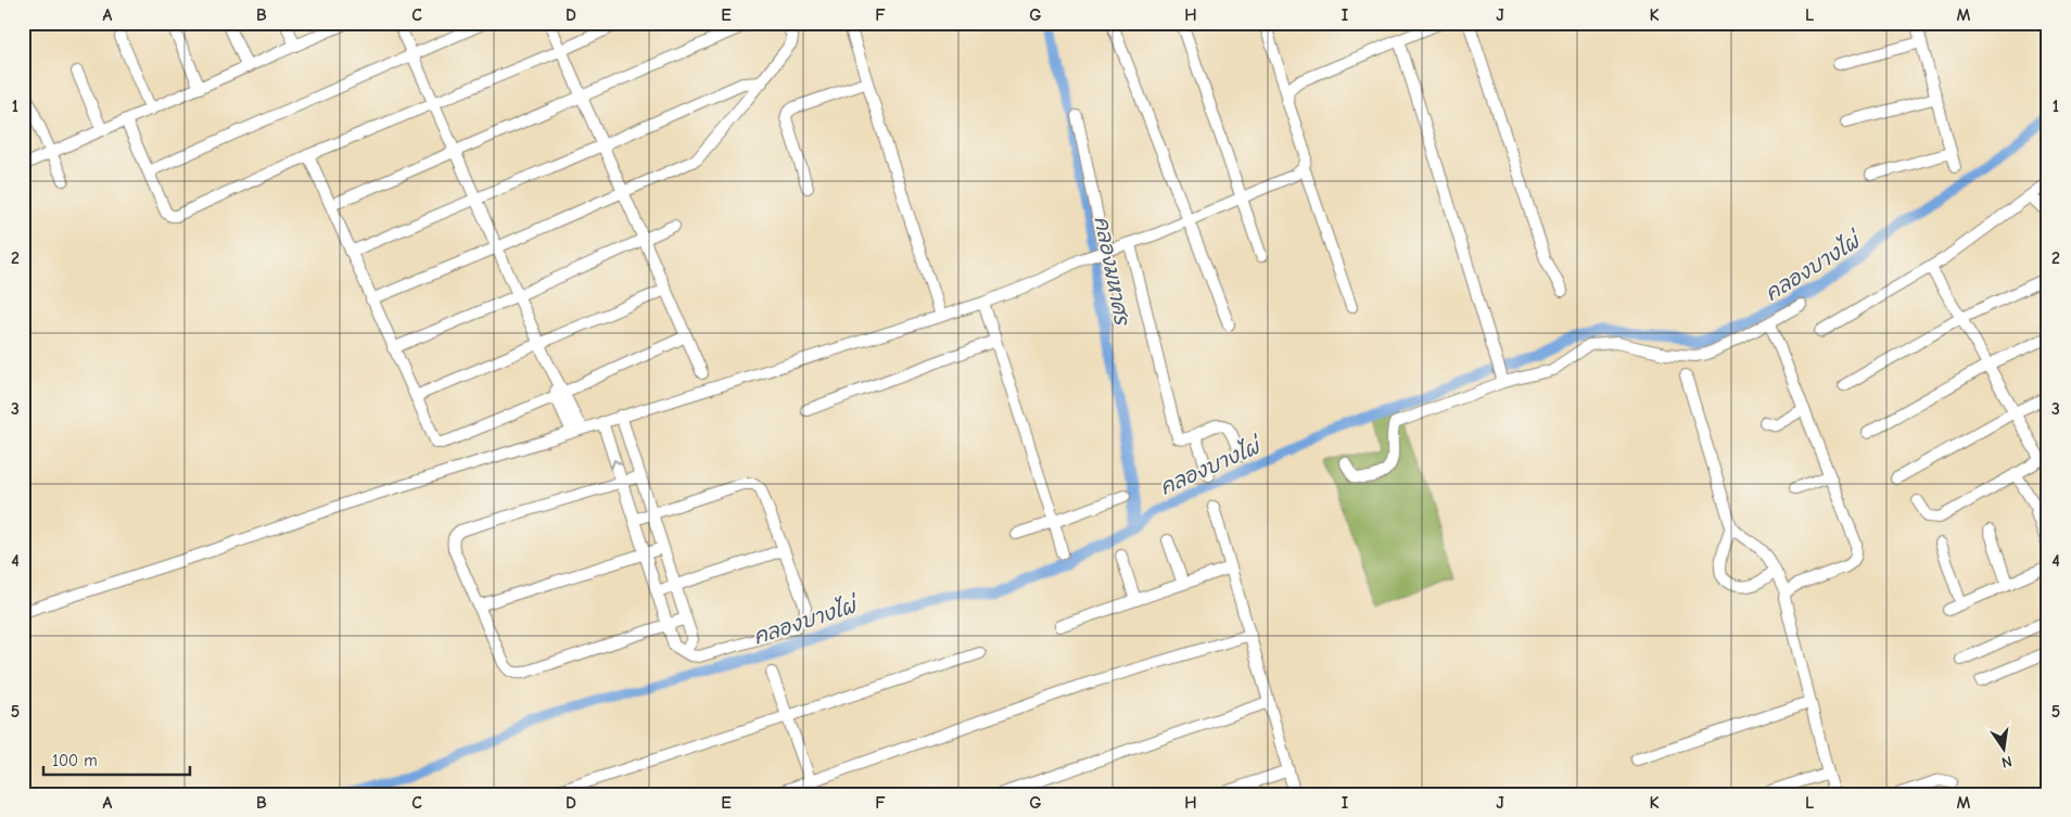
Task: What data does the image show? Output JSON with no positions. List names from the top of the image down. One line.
{"water":["คลองบางไผ่","คลองมหาศร"],"scale_bar":"100 m","north":"bottom","grid":{"columns":["A","B","C","D","E","F","G","H","I","J","K","L","M"],"rows":["1","2","3","4","5"]}}
